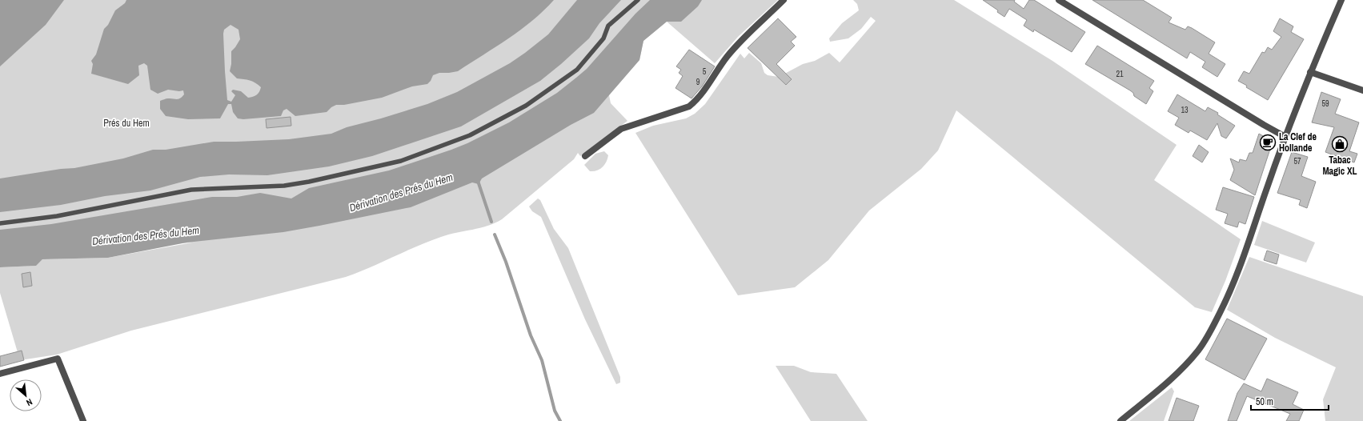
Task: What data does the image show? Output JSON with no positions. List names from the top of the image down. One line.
{"water":["Dérivation des Prés du Hem"],"parks":["Prés du Hem"],"places":{"cafe":["La Clef de Hollande"],"shop":["Tabac Magic XL"]},"house_numbers":["5","21","9","59","13","57"],"scale_bar":"50 m","north":"bottom right"}
